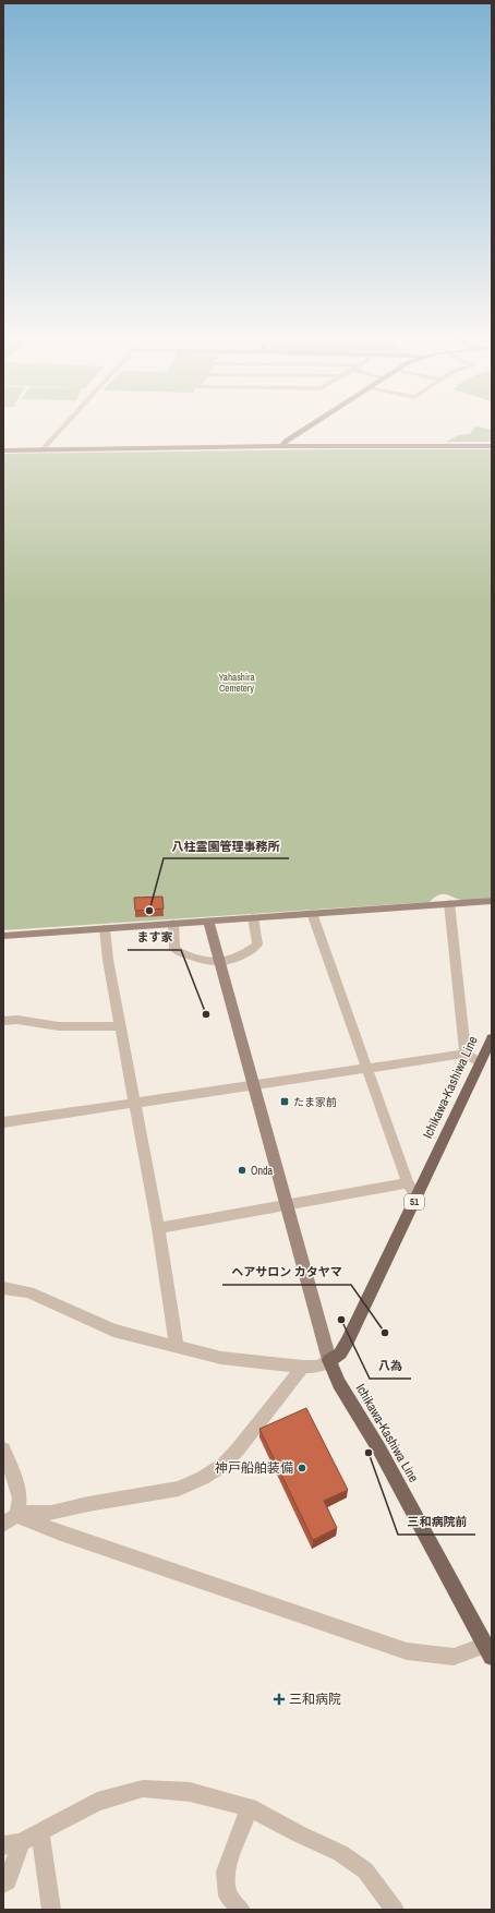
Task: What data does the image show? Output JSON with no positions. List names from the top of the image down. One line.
{"streets":{"main road":["Ichikawa-Kashiwa Line","51"]},"parks":["Yahashira Cemetery"],"places":{"other":["八柱霊園管理事務所","ます家","Onda","八為","ヘアサロン カタヤマ","三和病院前","神戸船舶装備"],"transit":["たま家前"],"health":["三和病院"]}}
